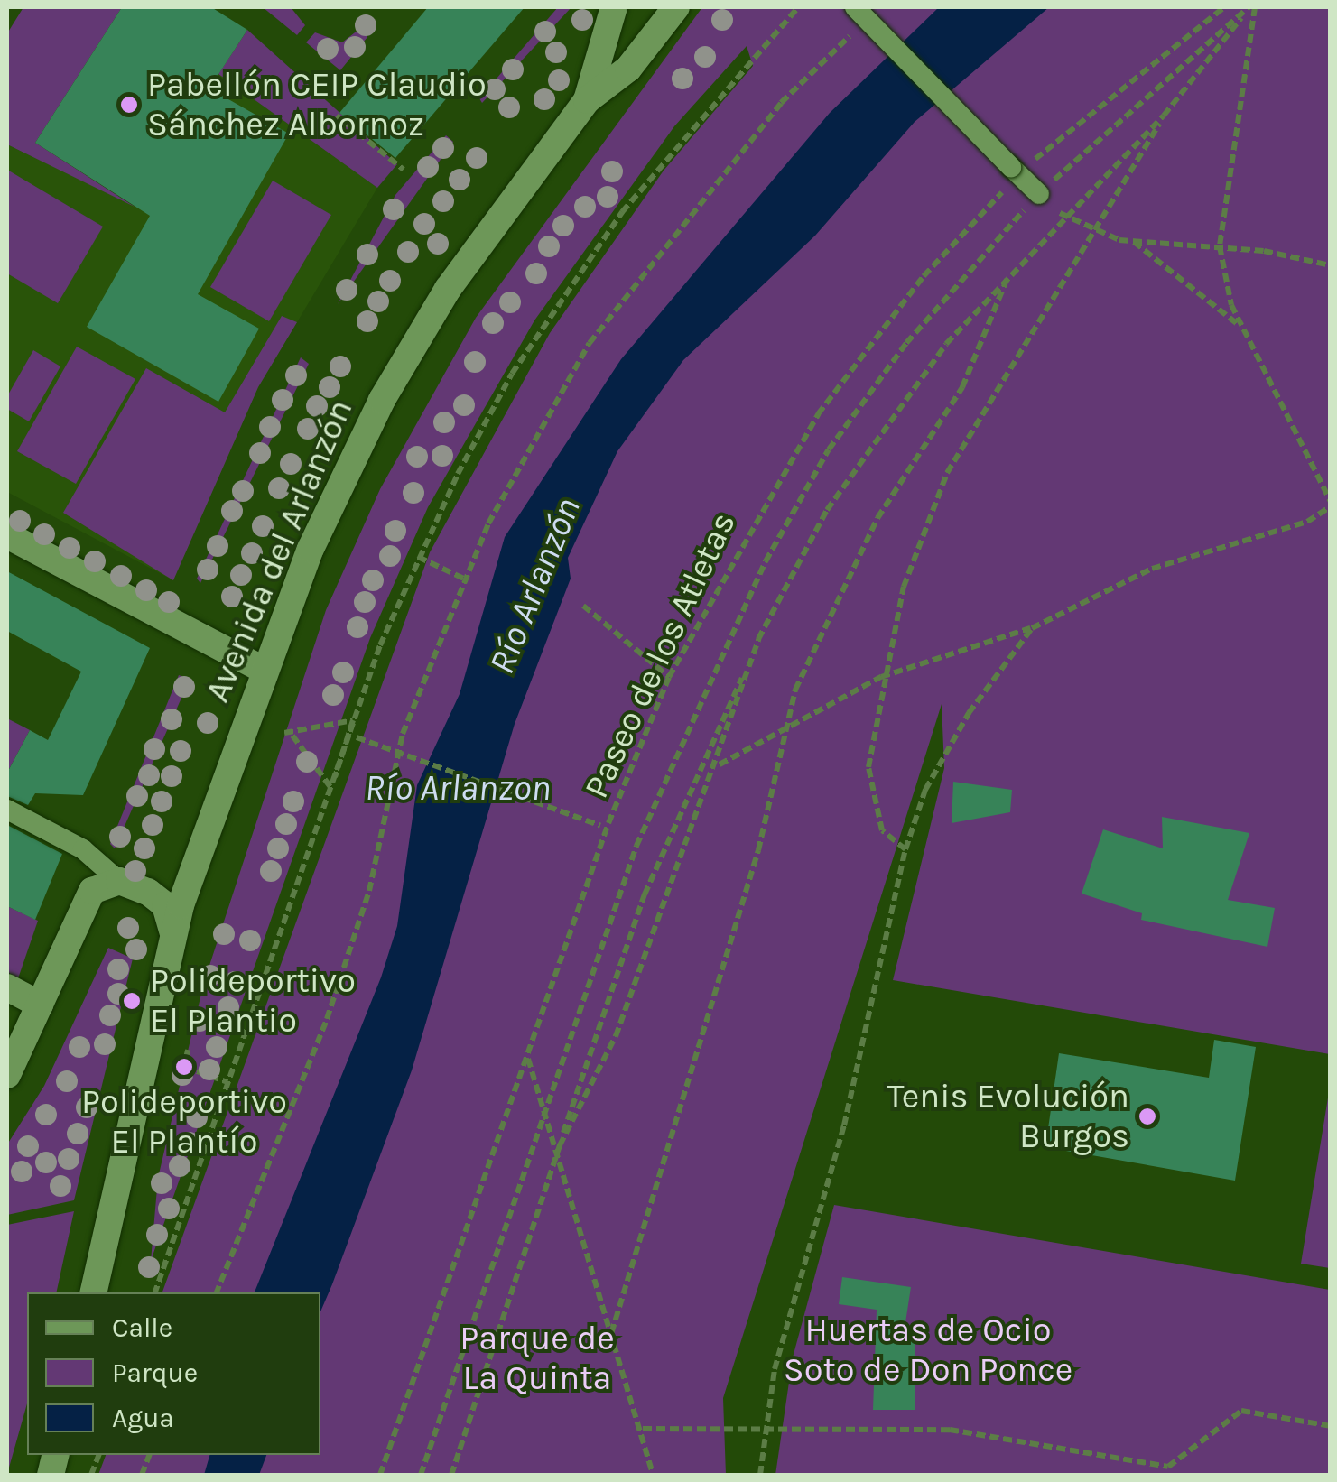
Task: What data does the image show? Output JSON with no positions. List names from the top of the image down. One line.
{"streets":{"street":["Avenida del Arlanzón"],"path":["Paseo de los Atletas"]},"water":["Río Arlanzón","Río Arlanzon"],"parks":["Huertas de Ocio Soto de Don Ponce","Parque de La Quinta"],"places":["Pabellón CEIP Claudio Sánchez Albornoz","Polideportivo El Plantio","Polideportivo El Plantío","Tenis Evolución Burgos"],"legend":["Calle","Parque","Agua"]}
